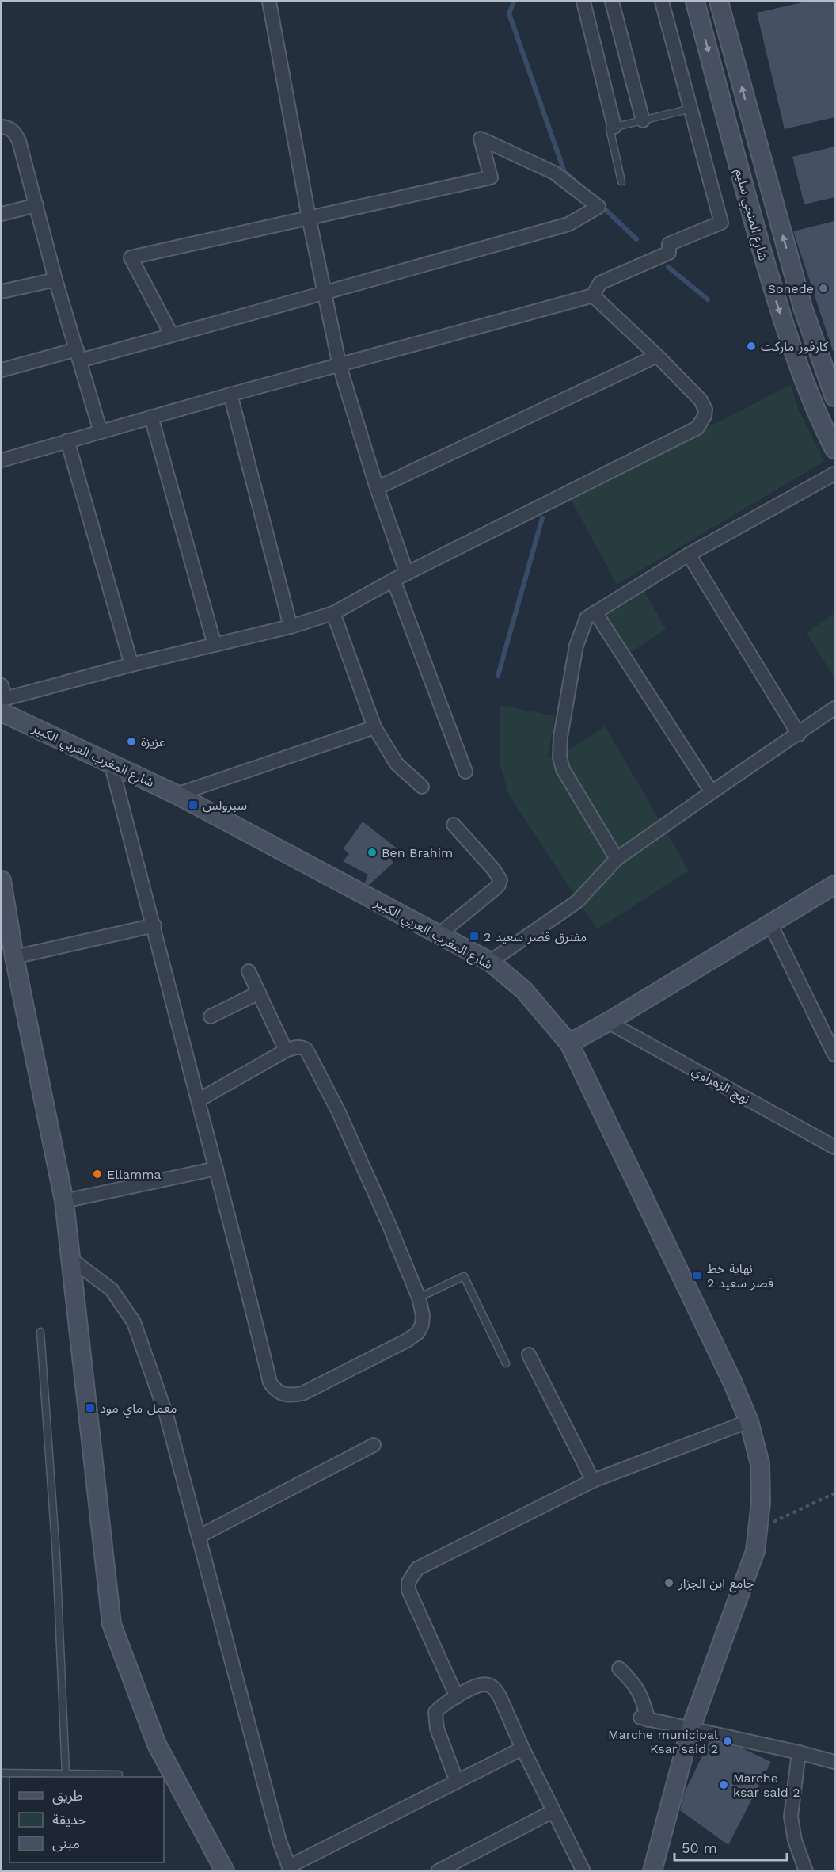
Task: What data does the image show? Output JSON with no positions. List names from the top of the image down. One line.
{"streets":{"street":["شارع المنجي سليم","شارع المغرب العربي الكبير","نهج الزهراوي"]},"places":{"other":["Sonede","كارفور ماركت","عزيزة","Ben Brahim","Ellamma","جامع ابن الجزار","Marche municipal Ksar said 2","Marche ksar said 2"],"transit":["سبرولس","مفترق قصر سعيد 2","نهاية خط قصر سعيد 2","معمل ماي مود"]},"legend":["طريق","حديقة","مبنى"],"scale_bar":"50 m"}
